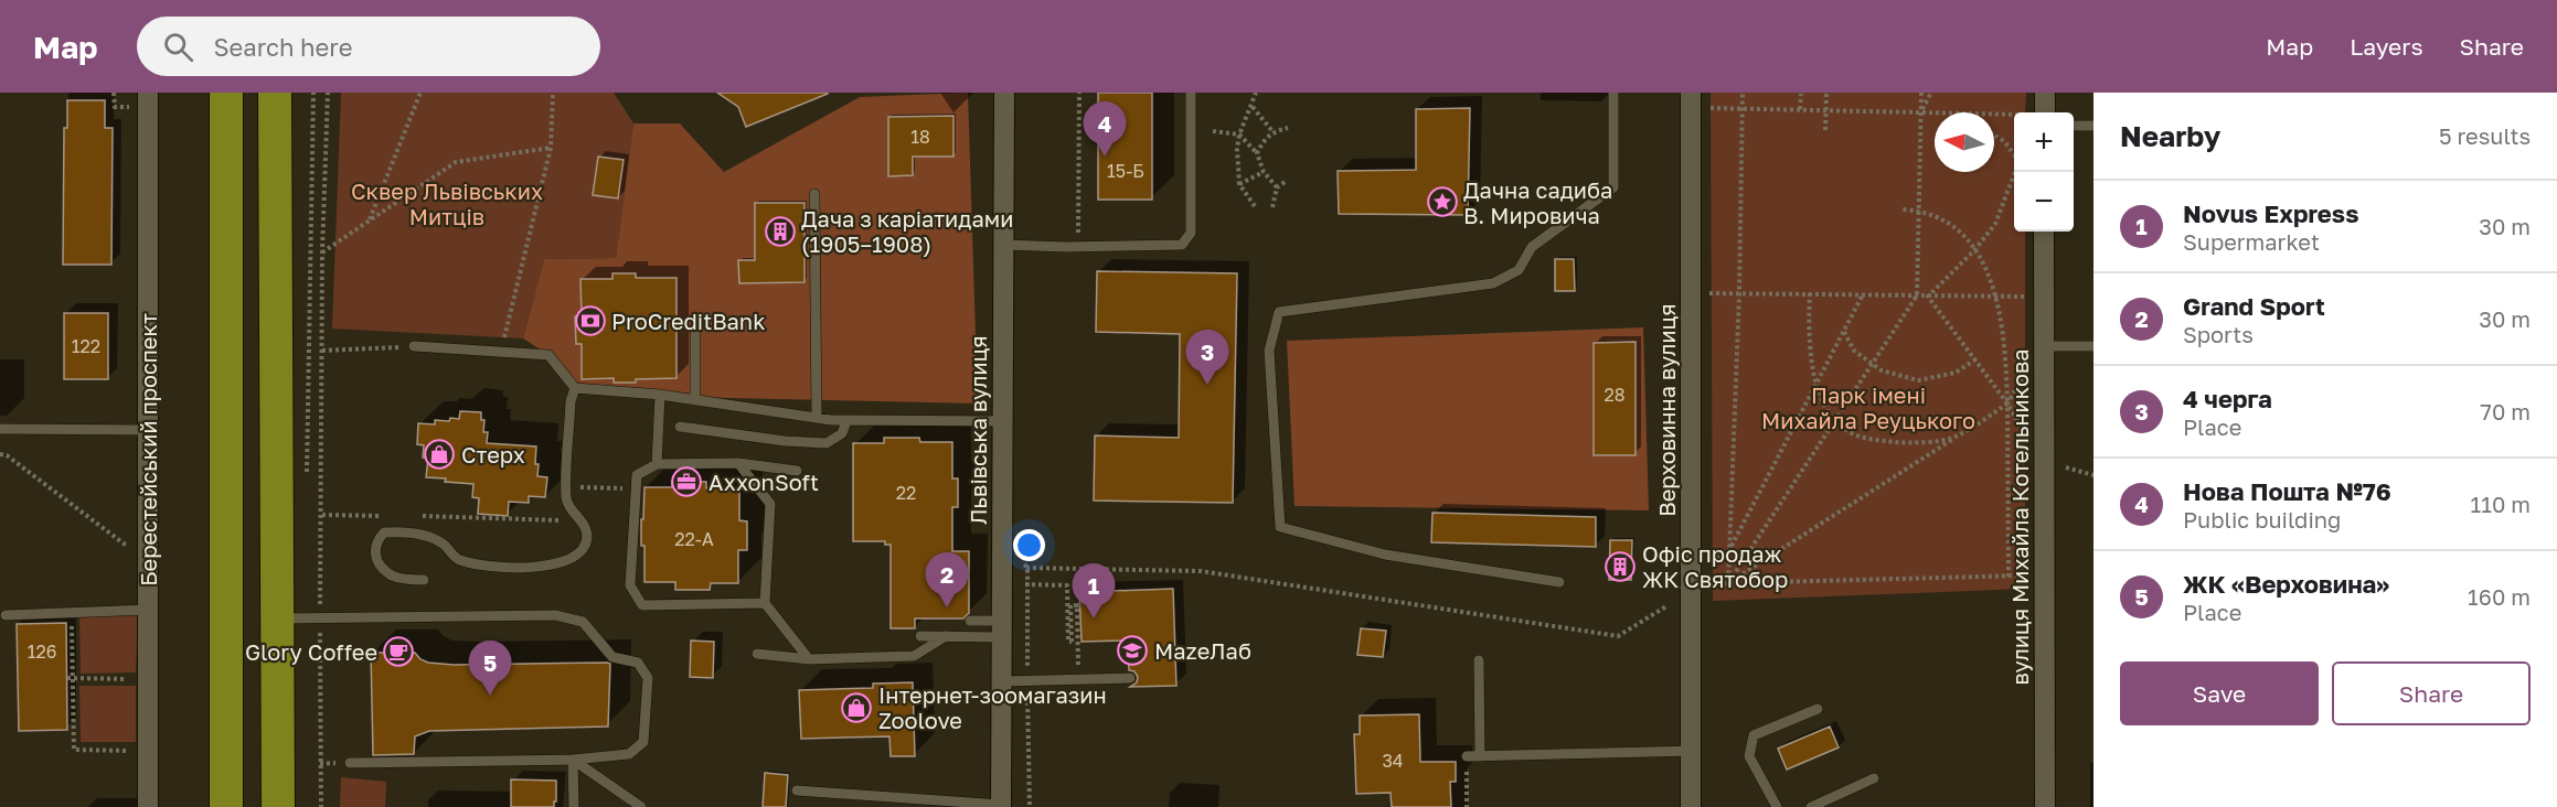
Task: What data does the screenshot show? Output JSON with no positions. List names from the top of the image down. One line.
{"streets":{"street":["Верховинна вулиця","Львівська вулиця","Берестейський проспект","вулиця Михайла Котельникова"]},"parks":["Сквер Львівських Митців","Парк імені Михайла Реуцького"],"places":{"place":["Дачна садиба В. Мировича"],"building":["Дача з каріатидами (1905–1908)","Офіс продаж ЖК Святобор"],"bank":["ProCreditBank"],"shop":["Стерх","Інтернет-зоомагазин Zoolove"],"office":["AxxonSoft"],"school or university":["MazeЛаб"],"cafe":["Glory Coffee"]},"house_numbers":["18","15-Б","122","28","22","22-А","126","34"],"north":"left","page":{"header":"Map","search":"Search here","nav":["Map","Layers","Share"],"heading":["Nearby","5 results"],"pins":["4","3","2","1","5"],"map_buttons":["+","−"],"list":[{"mark":"1","name":"Novus Express","note":"Supermarket","value":"30 m"},{"mark":"2","name":"Grand Sport","note":"Sports","value":"30 m"},{"mark":"3","name":"4 черга","note":"Place","value":"70 m"},{"mark":"4","name":"Нова Пошта №76","note":"Public building","value":"110 m"},{"mark":"5","name":"ЖК «Верховина»","note":"Place","value":"160 m"}],"buttons":["Save","Share"]}}
